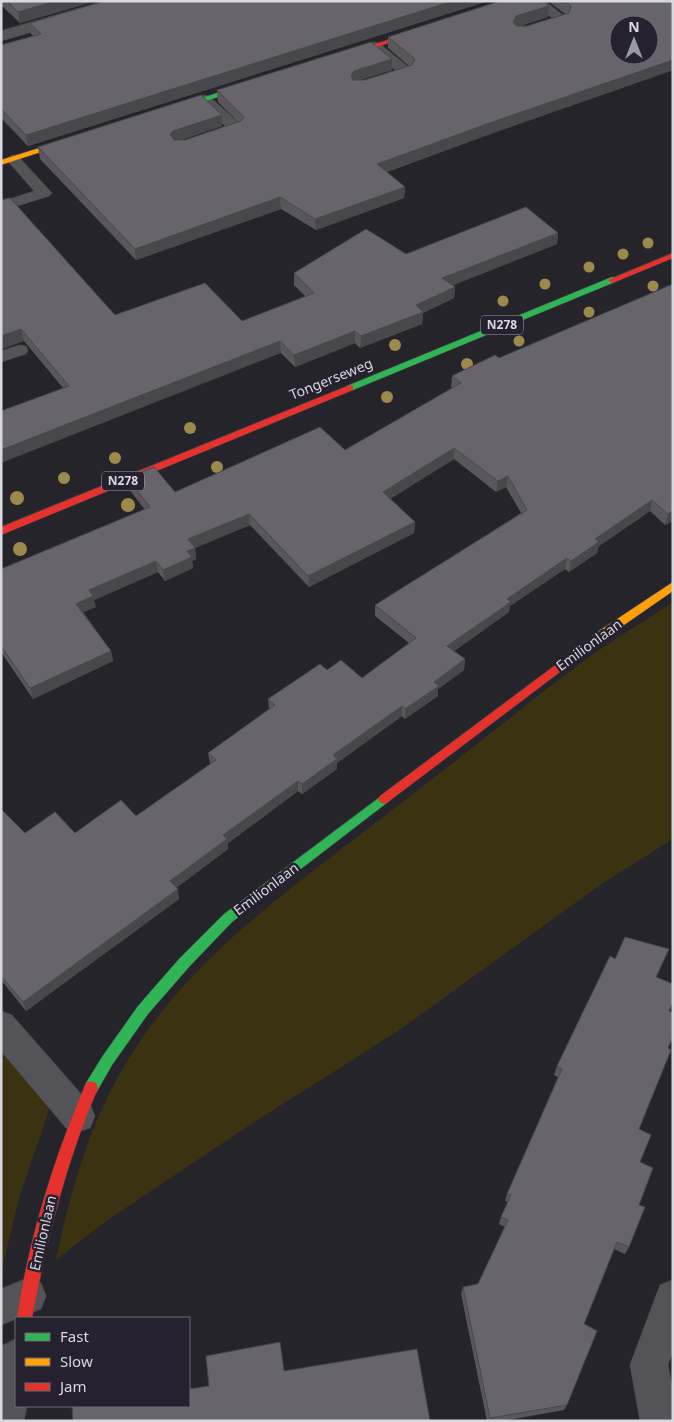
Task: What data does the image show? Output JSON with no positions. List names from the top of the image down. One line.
{"streets":{"street":["N278","Tongerseweg","Emilionlaan"]},"legend":["Fast","Slow","Jam"],"north":"top"}
